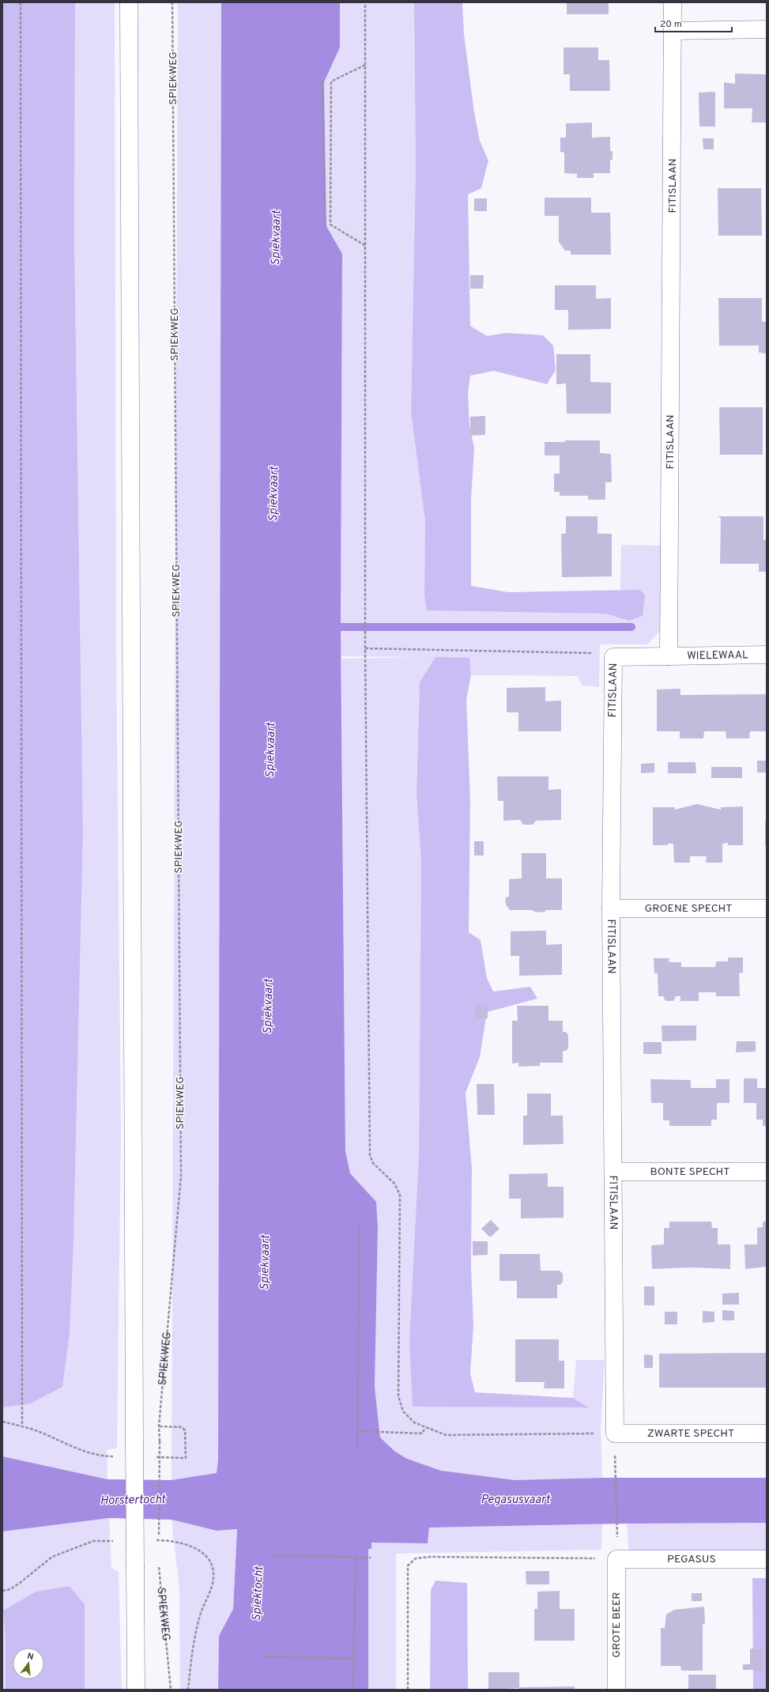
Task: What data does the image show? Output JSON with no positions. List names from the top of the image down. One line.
{"streets":{"street":["FITISLAAN","WIELEWAAL","GROENE SPECHT","BONTE SPECHT","ZWARTE SPECHT","PEGASUS","GROTE BEER"],"path":["SPIEKWEG"]},"crossings":[["FITISLAAN","WIELEWAAL"],["FITISLAAN","GROENE SPECHT"],["FITISLAAN","BONTE SPECHT"],["FITISLAAN","ZWARTE SPECHT"],["PEGASUS","GROTE BEER"]],"water":["Spiekvaart","Pegasusvaart","Horstertocht","Spiektocht"],"scale_bar":"20 m","north":"top"}
